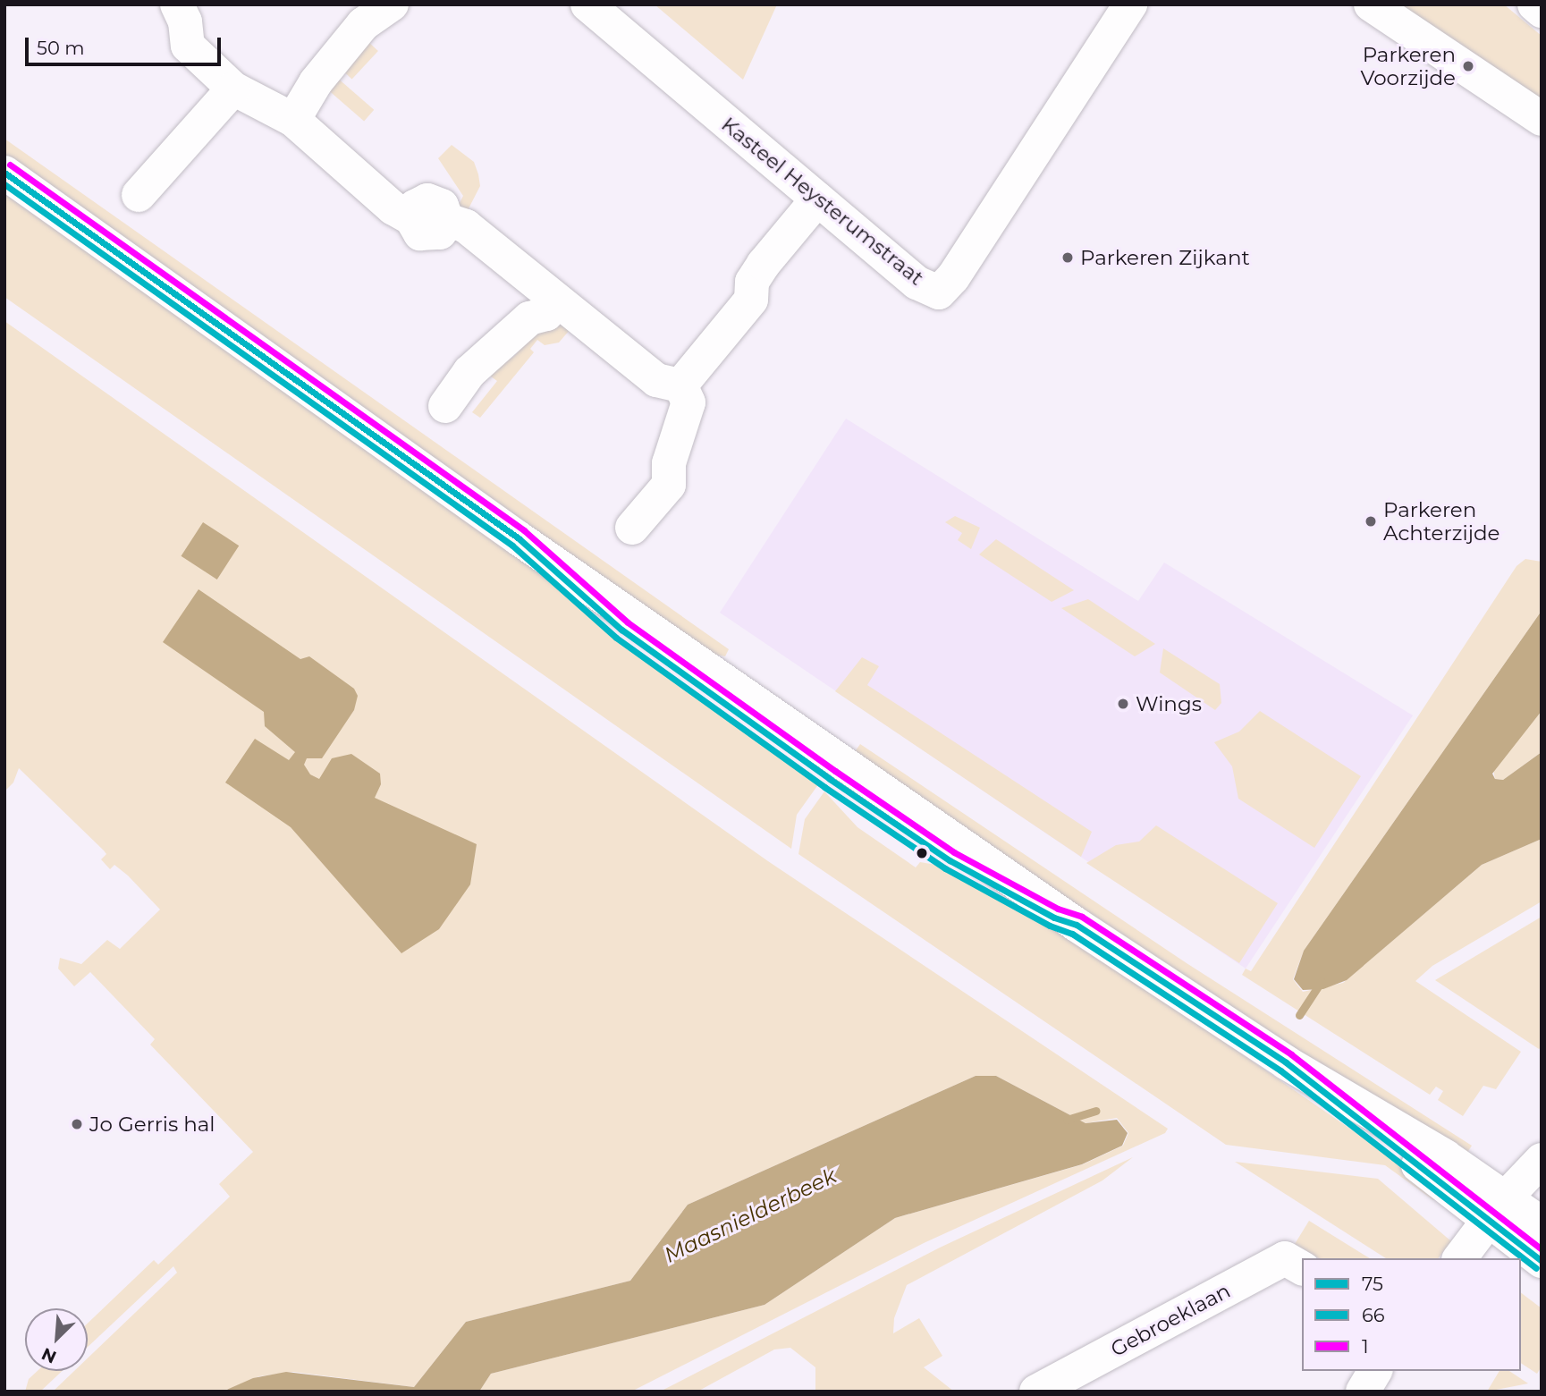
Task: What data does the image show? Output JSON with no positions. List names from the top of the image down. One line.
{"streets":{"street":["Kasteel Heysterumstraat","Gebroeklaan"]},"water":["Maasnielderbeek"],"places":["Parkeren Voorzijde","Parkeren Zijkant","Parkeren Achterzijde","Wings","Jo Gerris hal"],"lines":["transit line 1","transit line 75","transit line 66"],"legend":["75","66","1"],"scale_bar":"50 m","north":"bottom left"}
